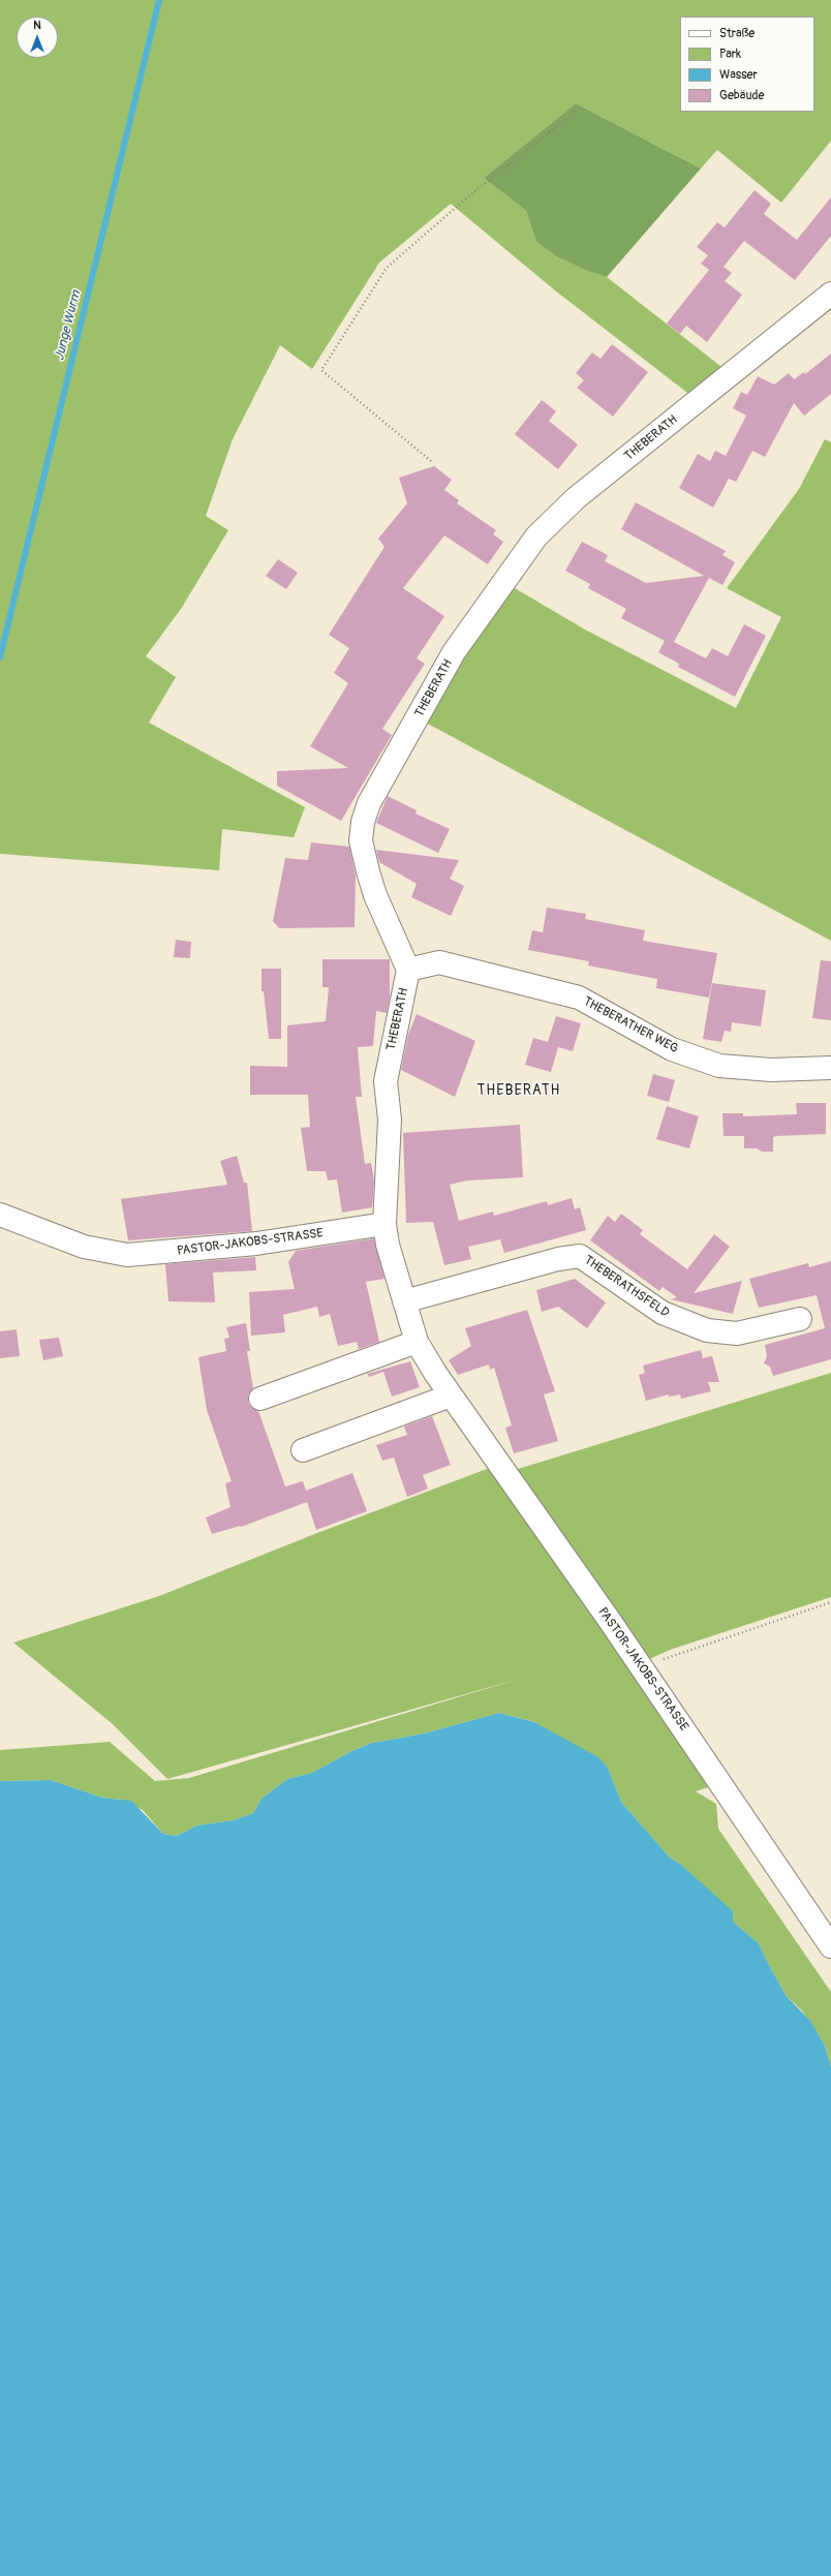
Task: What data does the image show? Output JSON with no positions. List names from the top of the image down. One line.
{"streets":{"street":["THEBERATH","THEBERATHER WEG","PASTOR-JAKOBS-STRASSE","THEBERATHSFELD"]},"crossings":[["THEBERATH","THEBERATHER WEG"],["THEBERATH","PASTOR-JAKOBS-STRASSE"],["PASTOR-JAKOBS-STRASSE","THEBERATHSFELD"]],"districts":["THEBERATH"],"water":["Junge Wurm"],"legend":["Straße","Park","Wasser","Gebäude"],"north":"top"}
